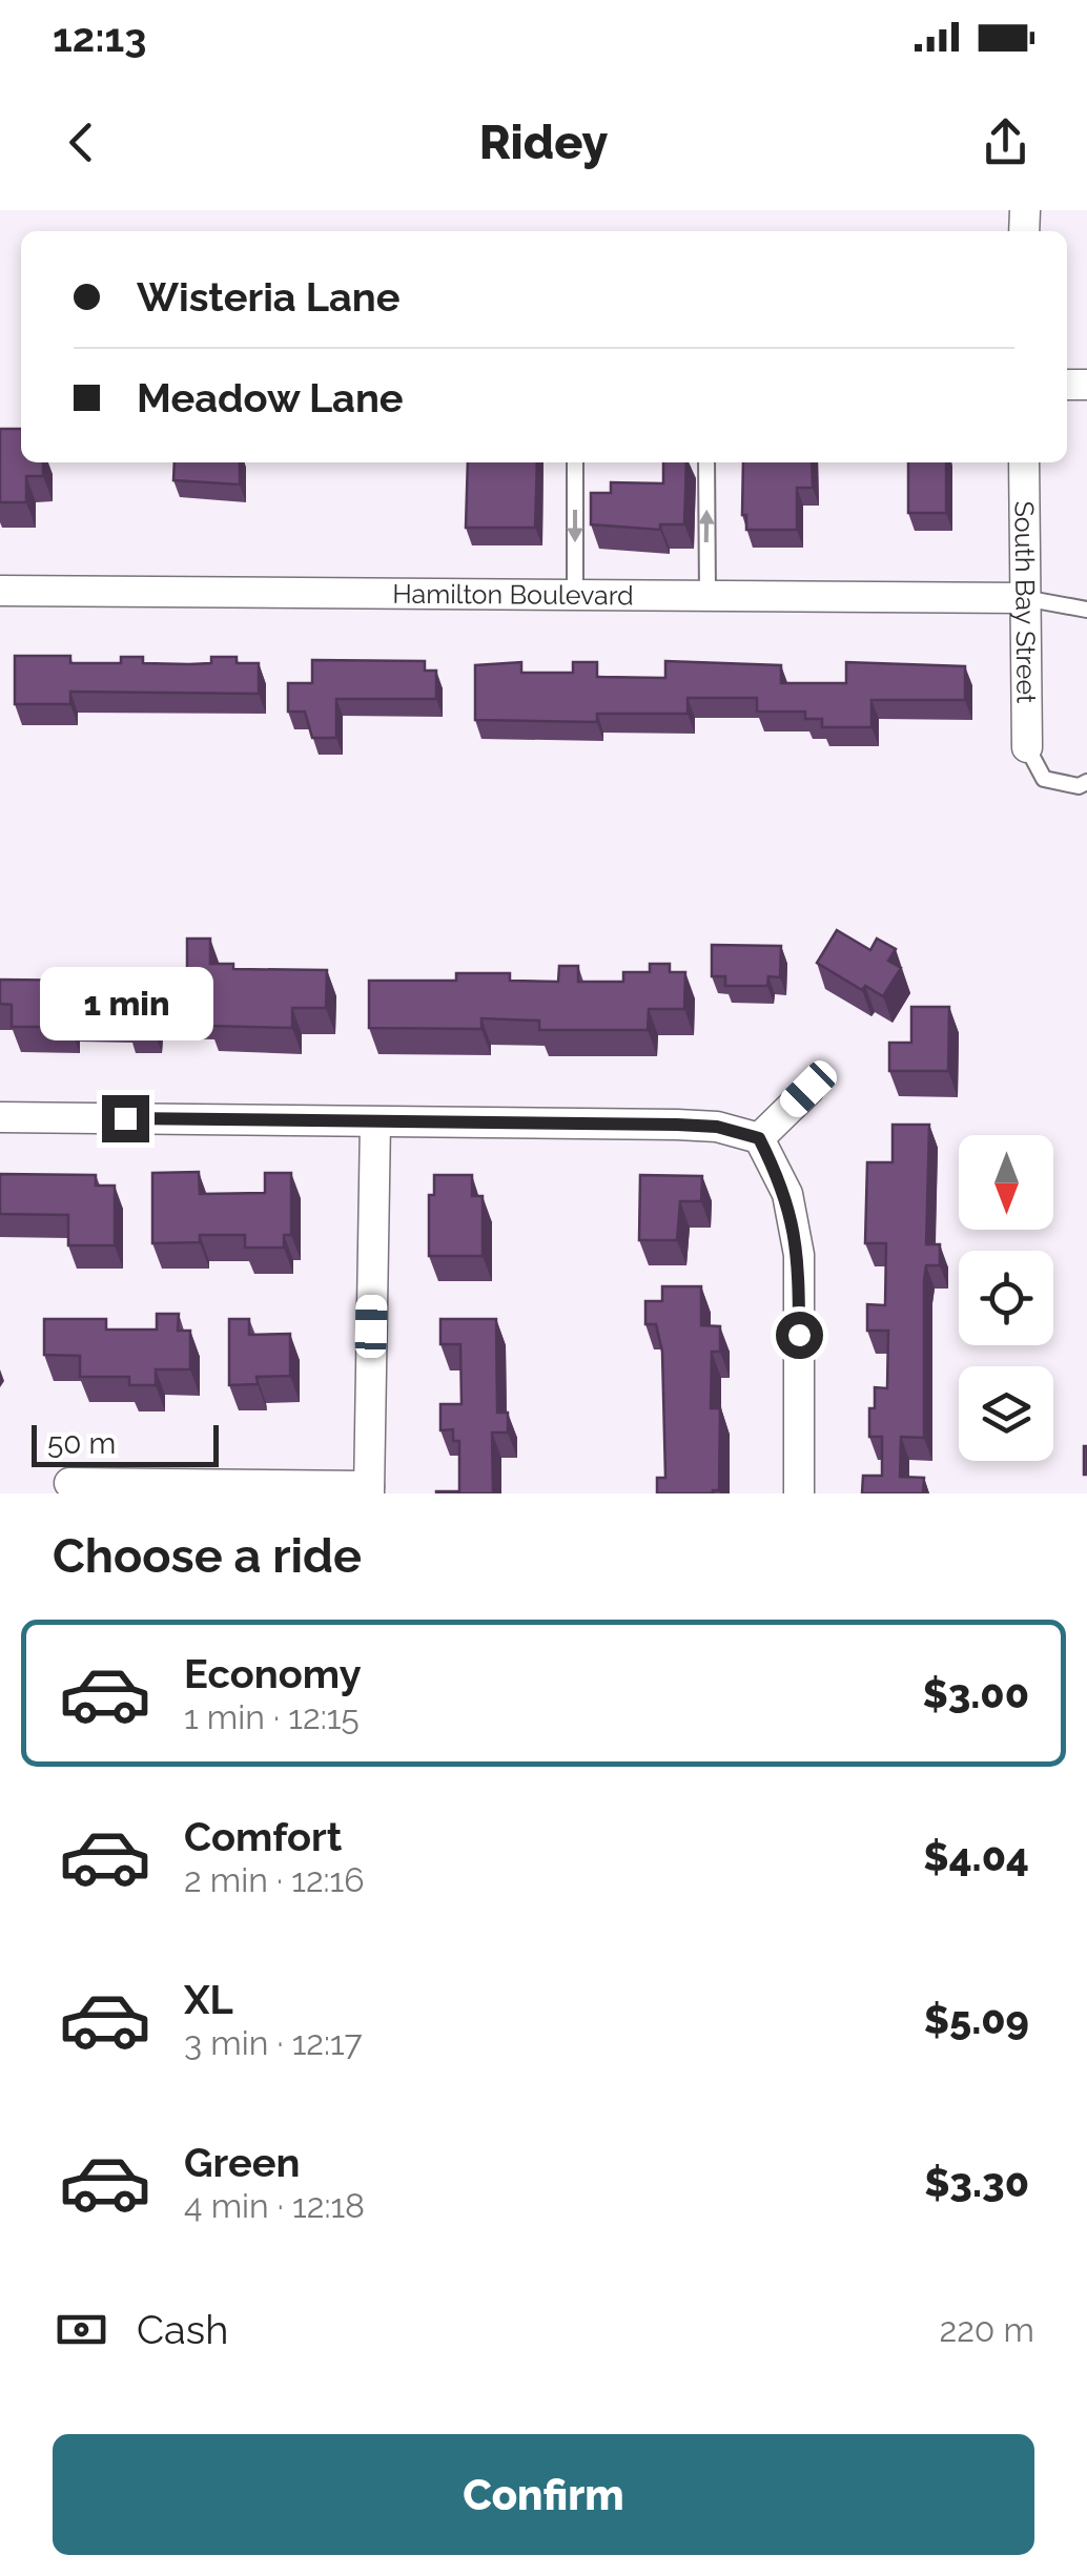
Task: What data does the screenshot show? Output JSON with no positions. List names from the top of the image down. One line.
{"streets":{"street":["Hamilton Boulevard","South Bay Street"]},"crossings":[["Hamilton Boulevard","South Bay Street"]],"scale_bar":"50 m","north":"bottom","page":{"status":"12:13","header":"Ridey","banner":["Wisteria Lane","Meadow Lane"],"bubble":"1 min","scale":"50 m","heading":"Choose a ride","list":[{"name":"Economy","note":"1 min · 12:15","value":"$3.00"},{"name":"Comfort","note":"2 min · 12:16","value":"$4.04"},{"name":"XL","note":"3 min · 12:17","value":"$5.09"},{"name":"Green","note":"4 min · 12:18","value":"$3.30"}],"pay":["Cash","220 m"],"buttons":"Confirm"}}
